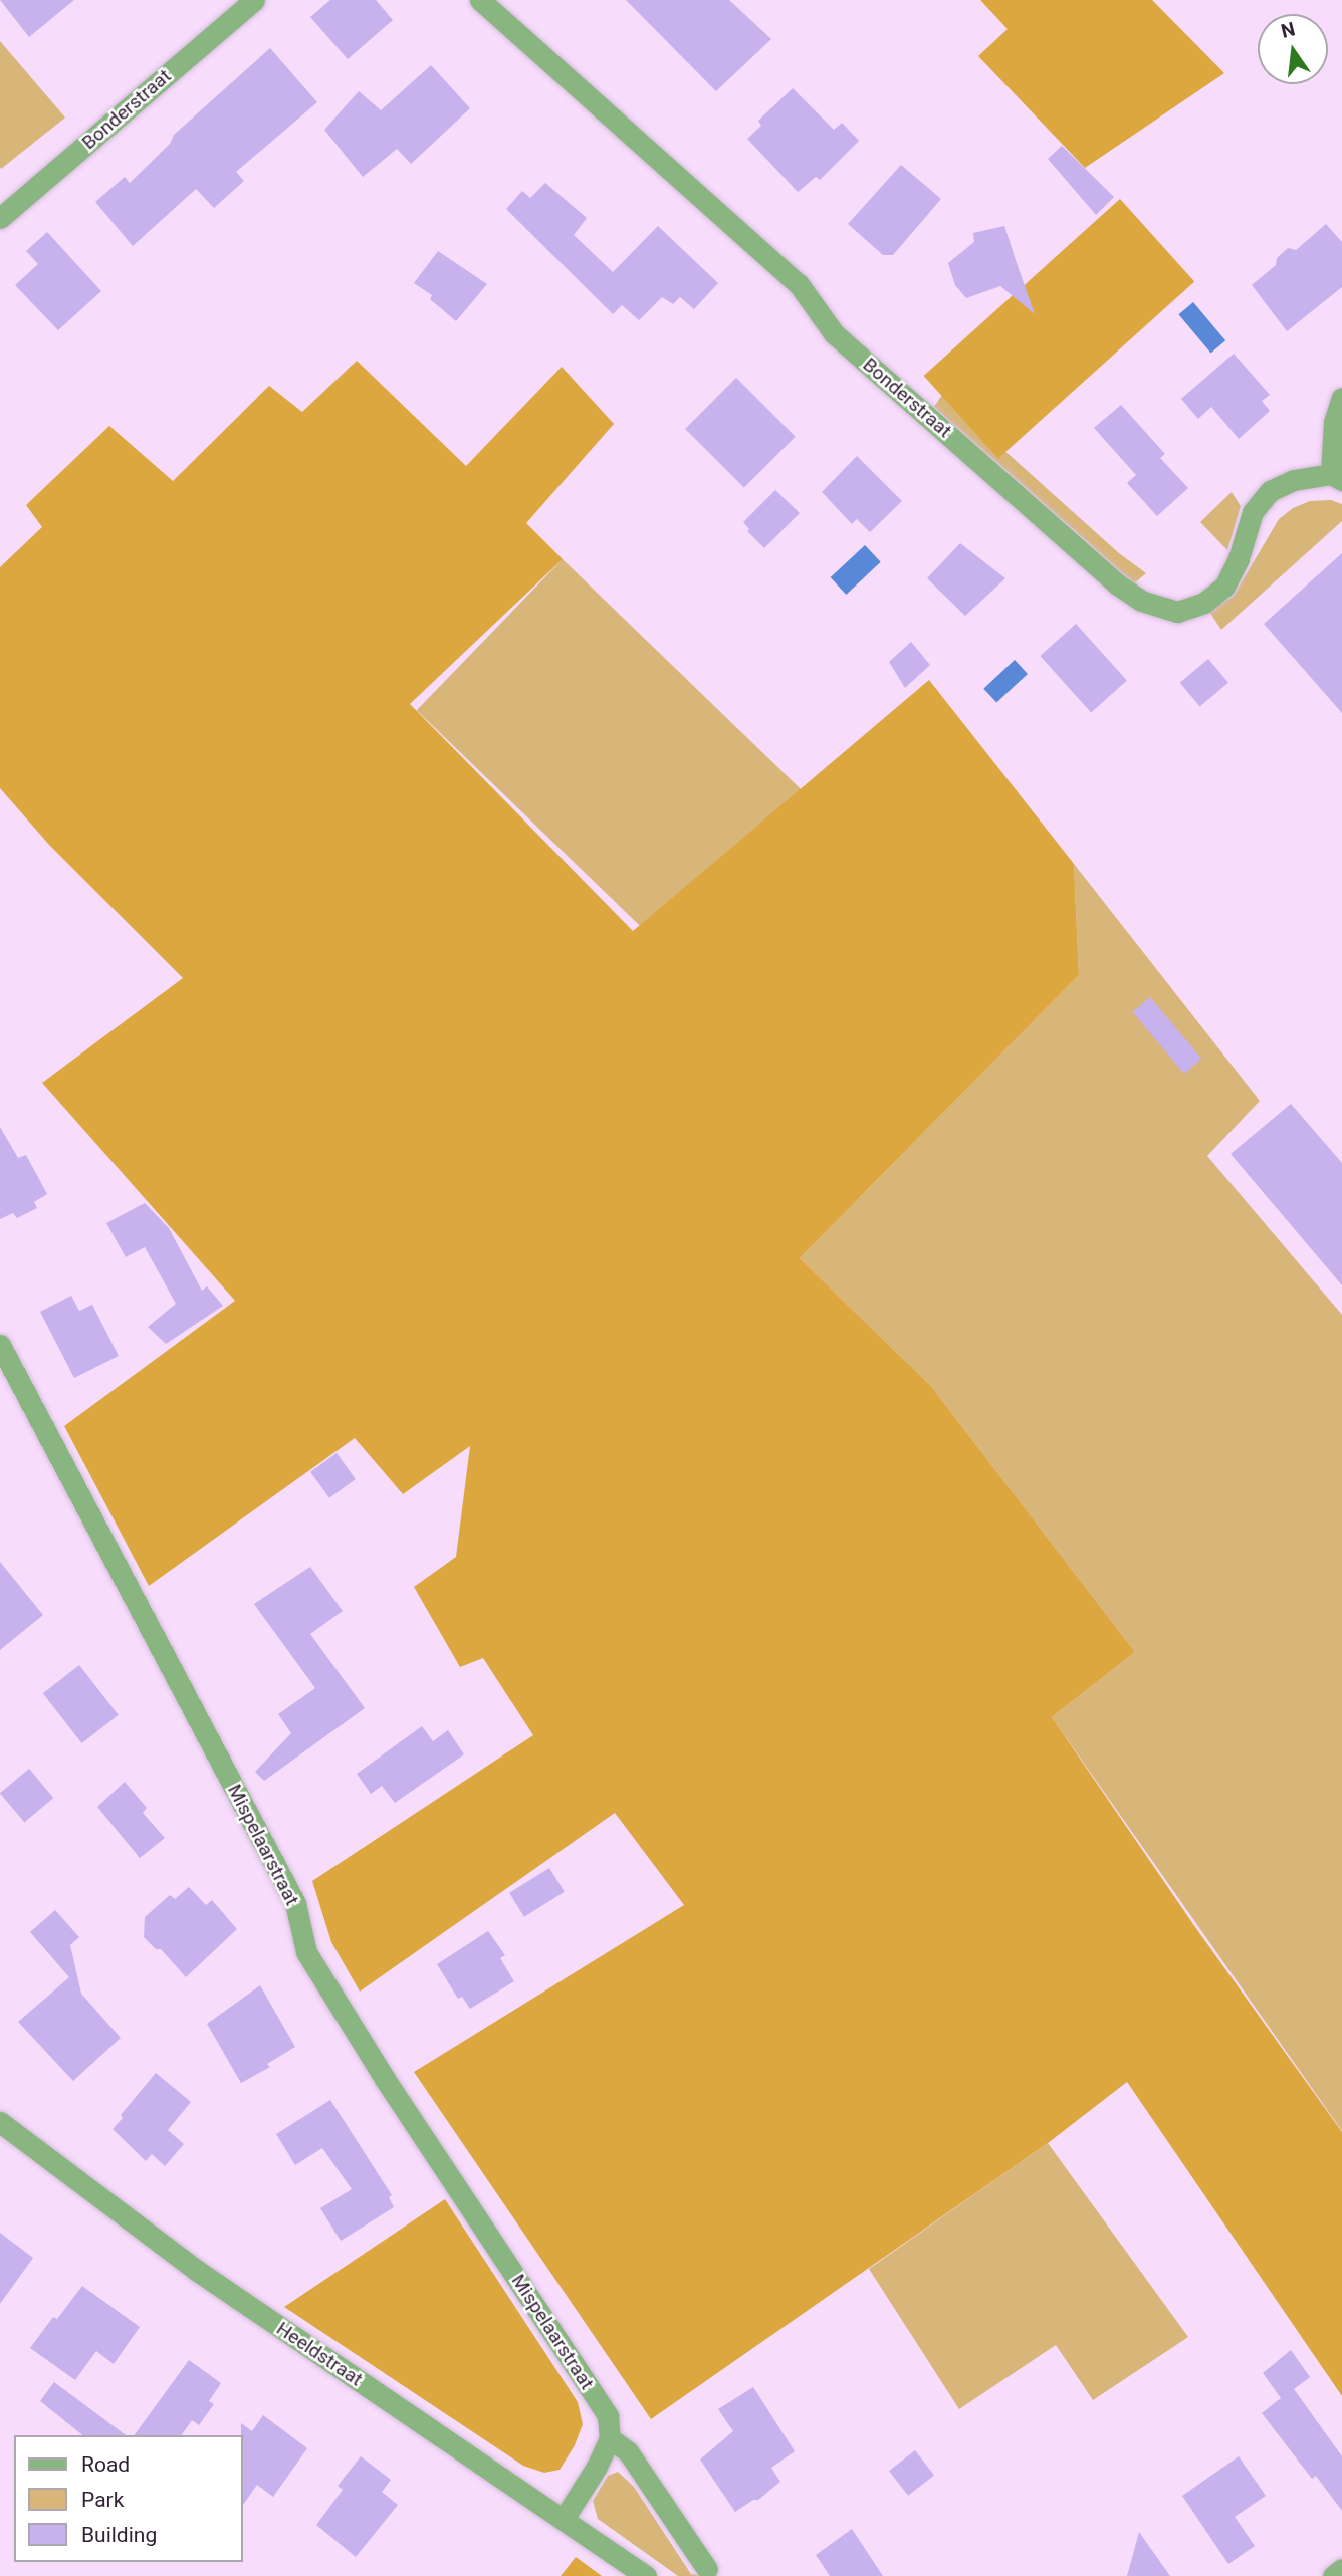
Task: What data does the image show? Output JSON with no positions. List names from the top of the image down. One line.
{"streets":{"street":["Bonderstraat","Mispelaarstraat","Heeldstraat"]},"legend":["Road","Park","Building"],"north":"top"}
